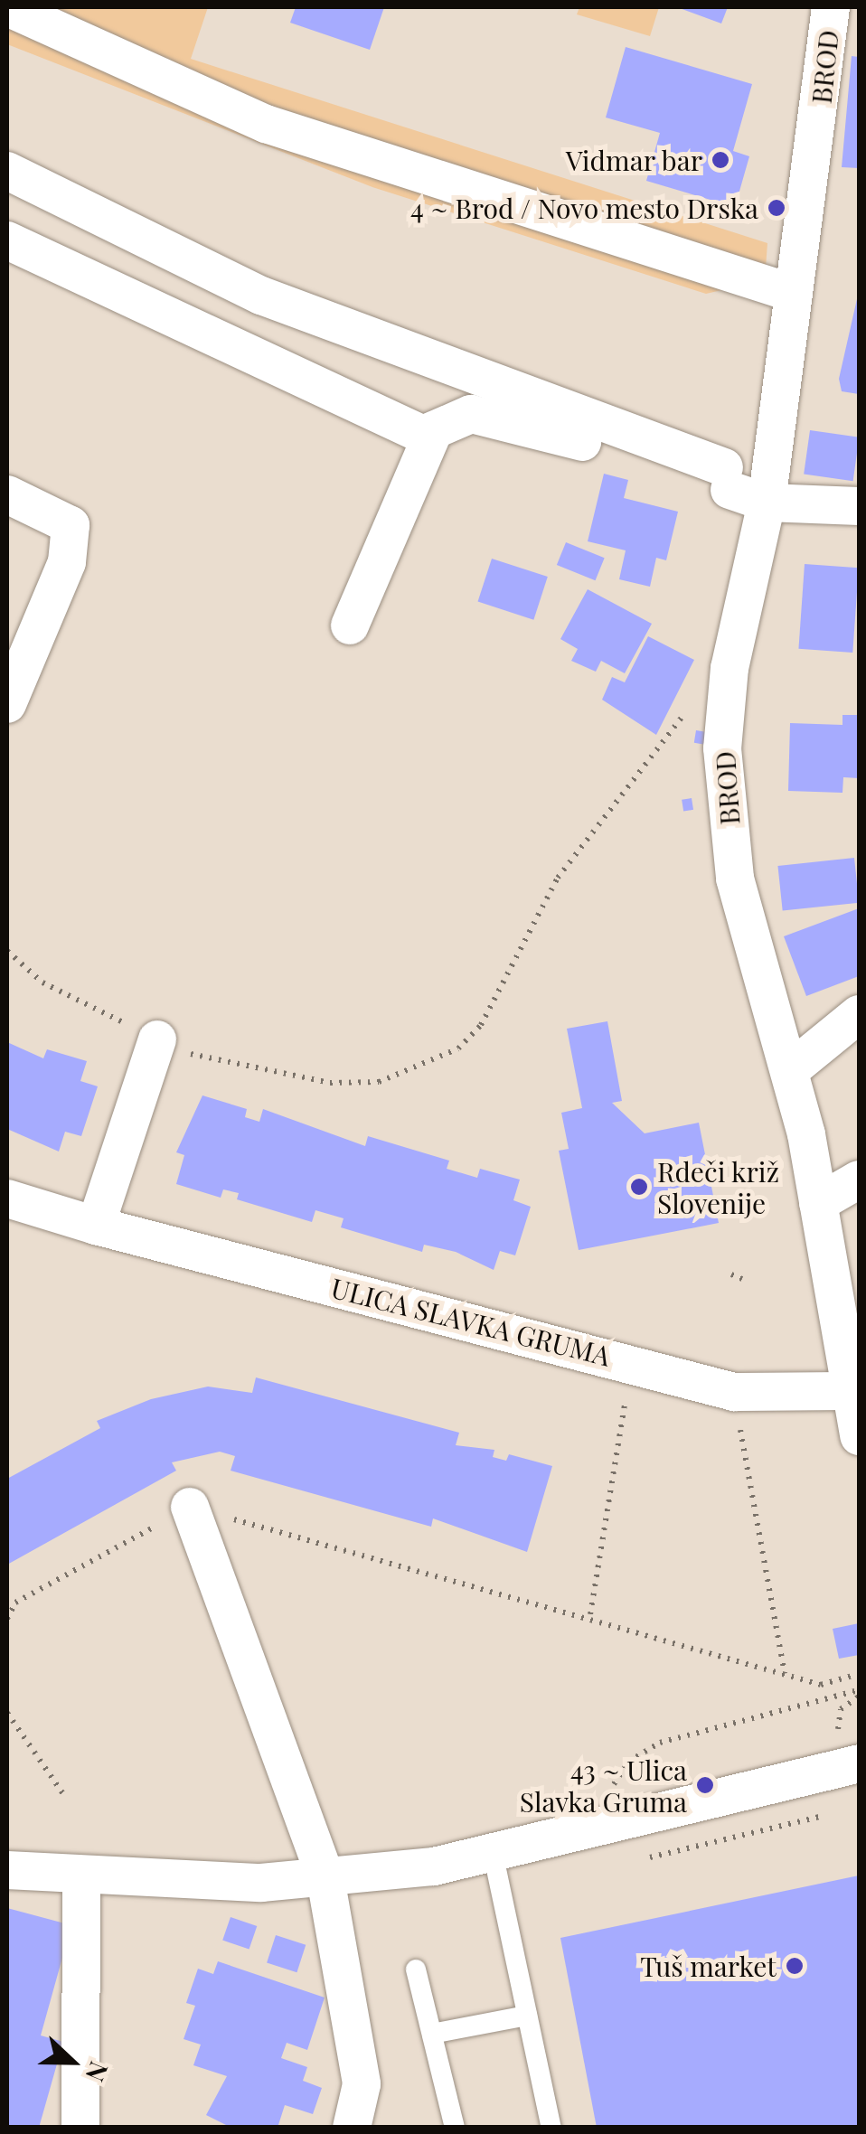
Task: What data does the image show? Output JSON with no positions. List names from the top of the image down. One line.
{"streets":{"street":["BROD","ULICA SLAVKA GRUMA"]},"places":["Vidmar bar","4 ~ Brod / Novo mesto Drska","Rdeči križ Slovenije","43 ~ Ulica Slavka Gruma","Tuš market"],"north":"right"}
